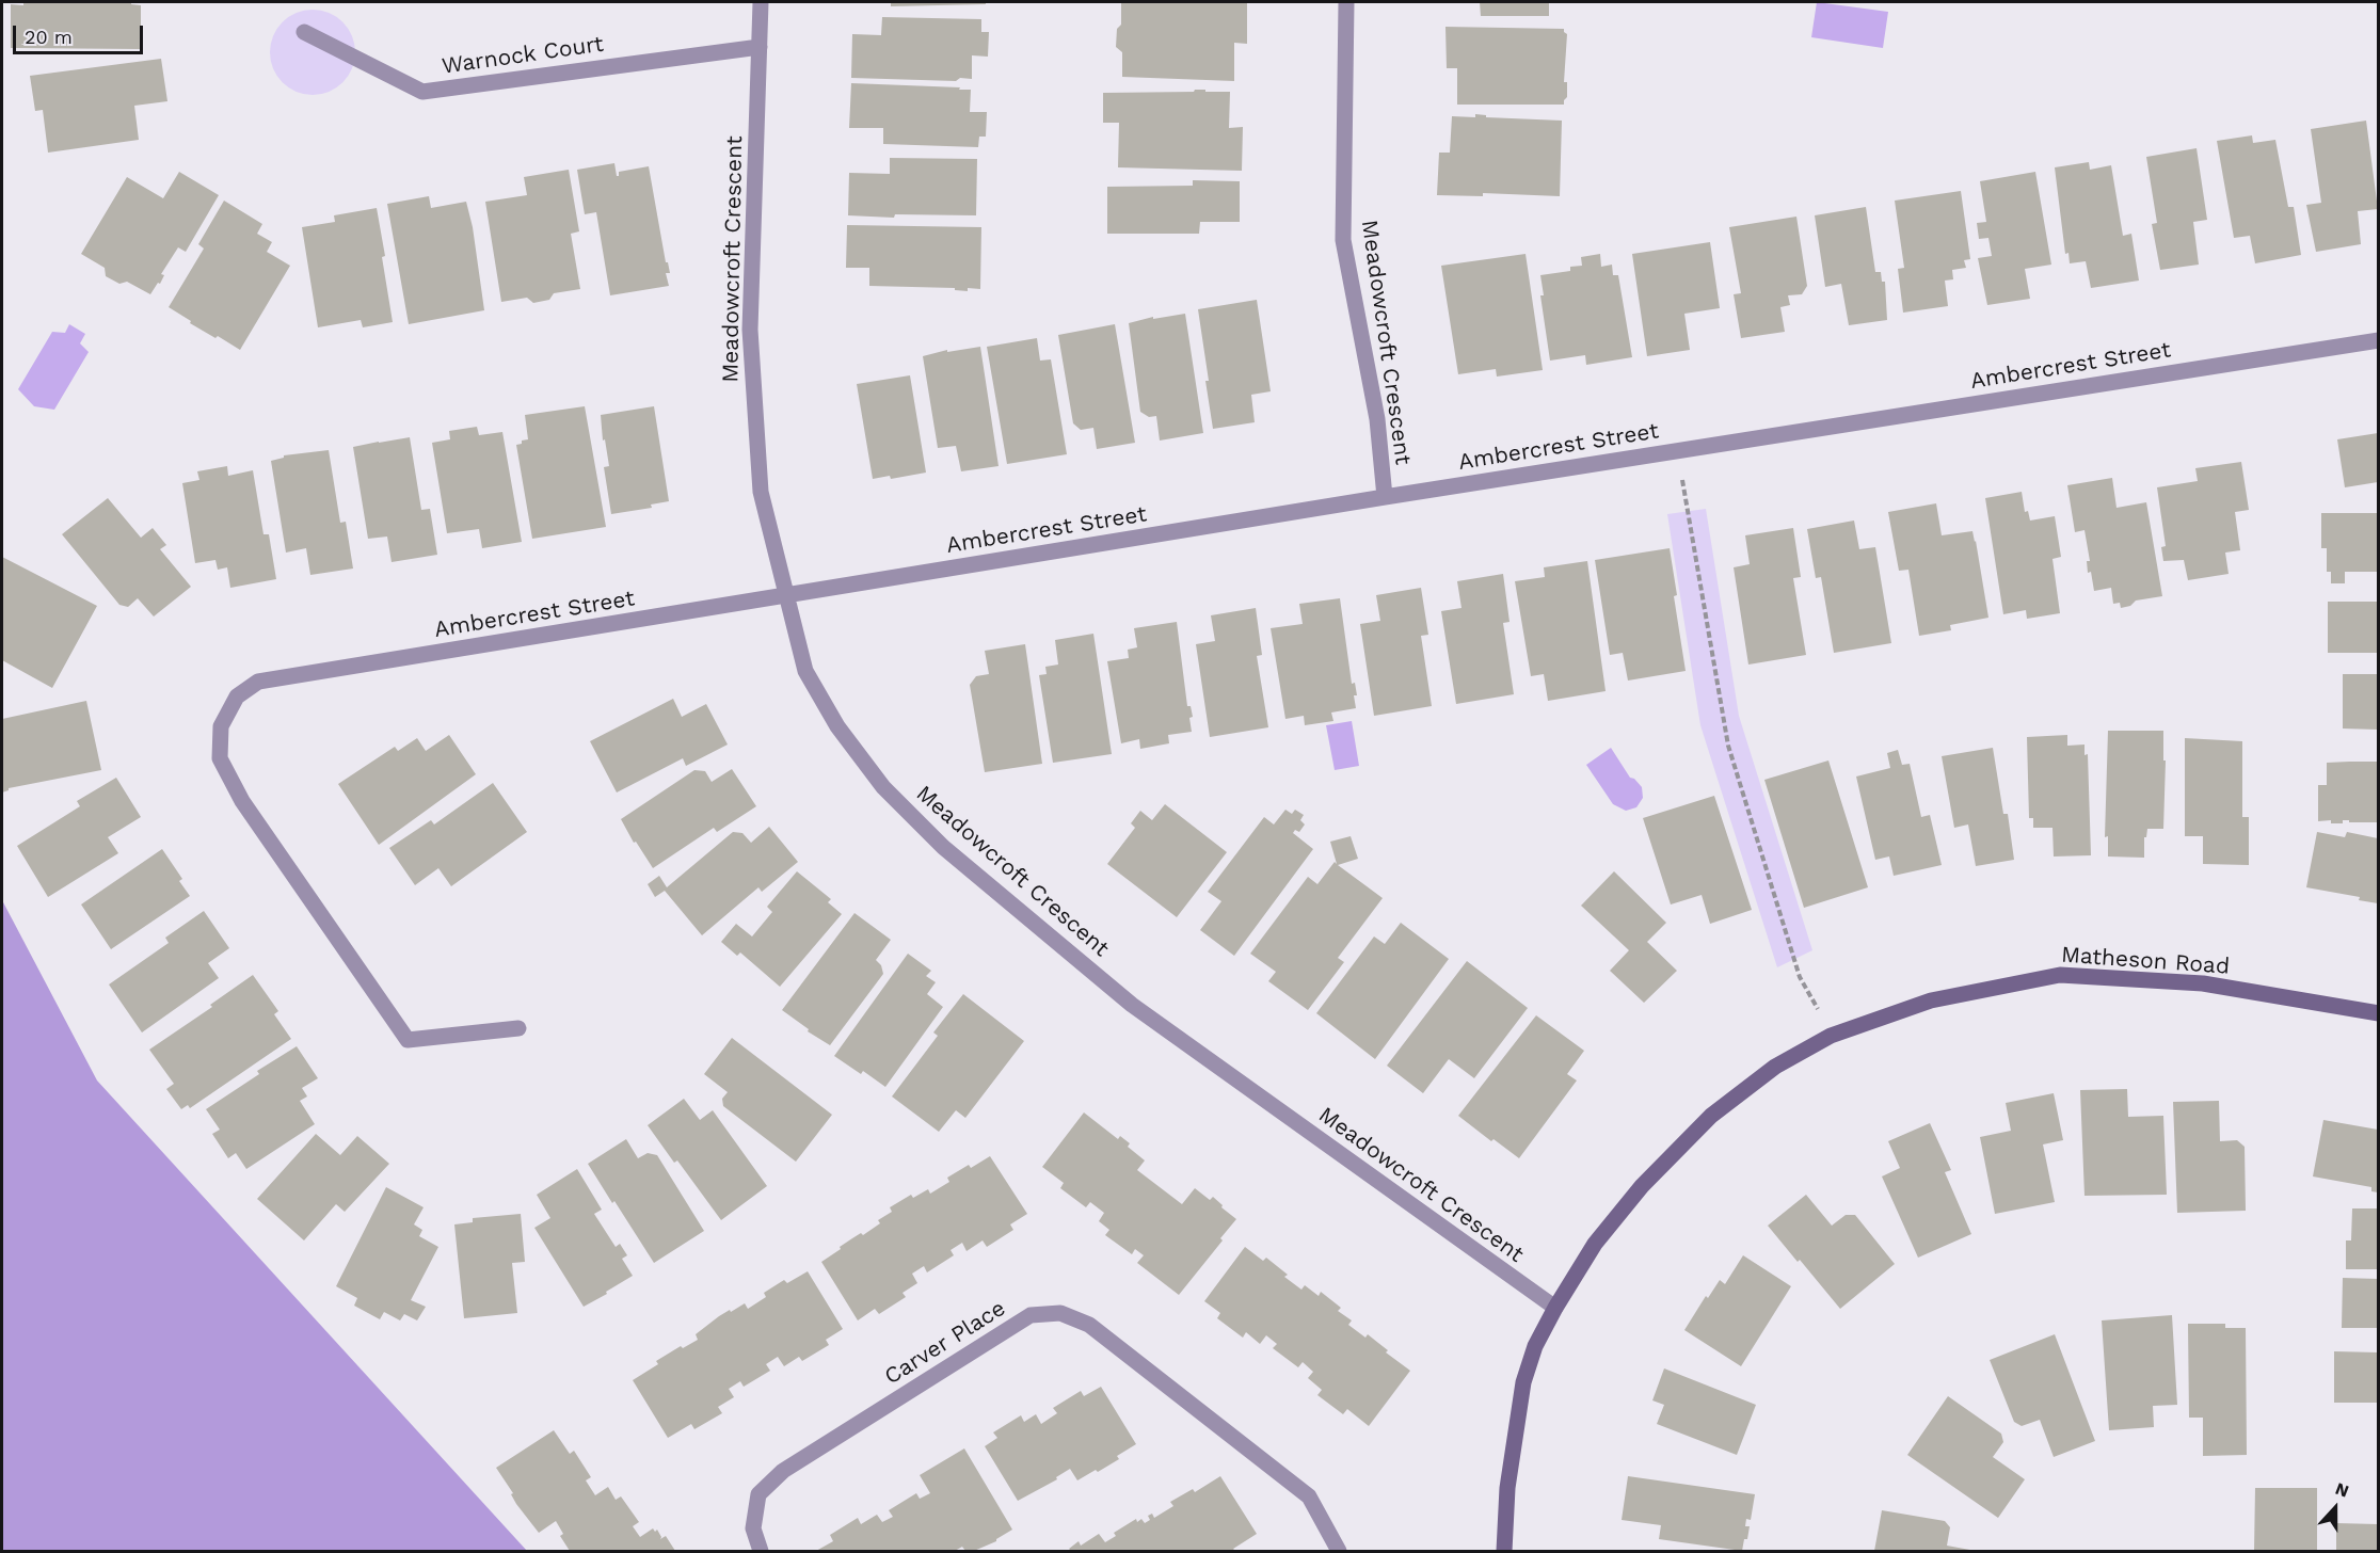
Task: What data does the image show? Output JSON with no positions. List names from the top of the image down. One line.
{"streets":{"street":["Warnock Court","Meadowcroft Crescent","Ambercrest Street","Matheson Road","Carver Place"]},"crossings":[["Warnock Court","Meadowcroft Crescent"],["Meadowcroft Crescent","Ambercrest Street"],["Meadowcroft Crescent","Matheson Road"]],"scale_bar":"20 m","north":"top"}
